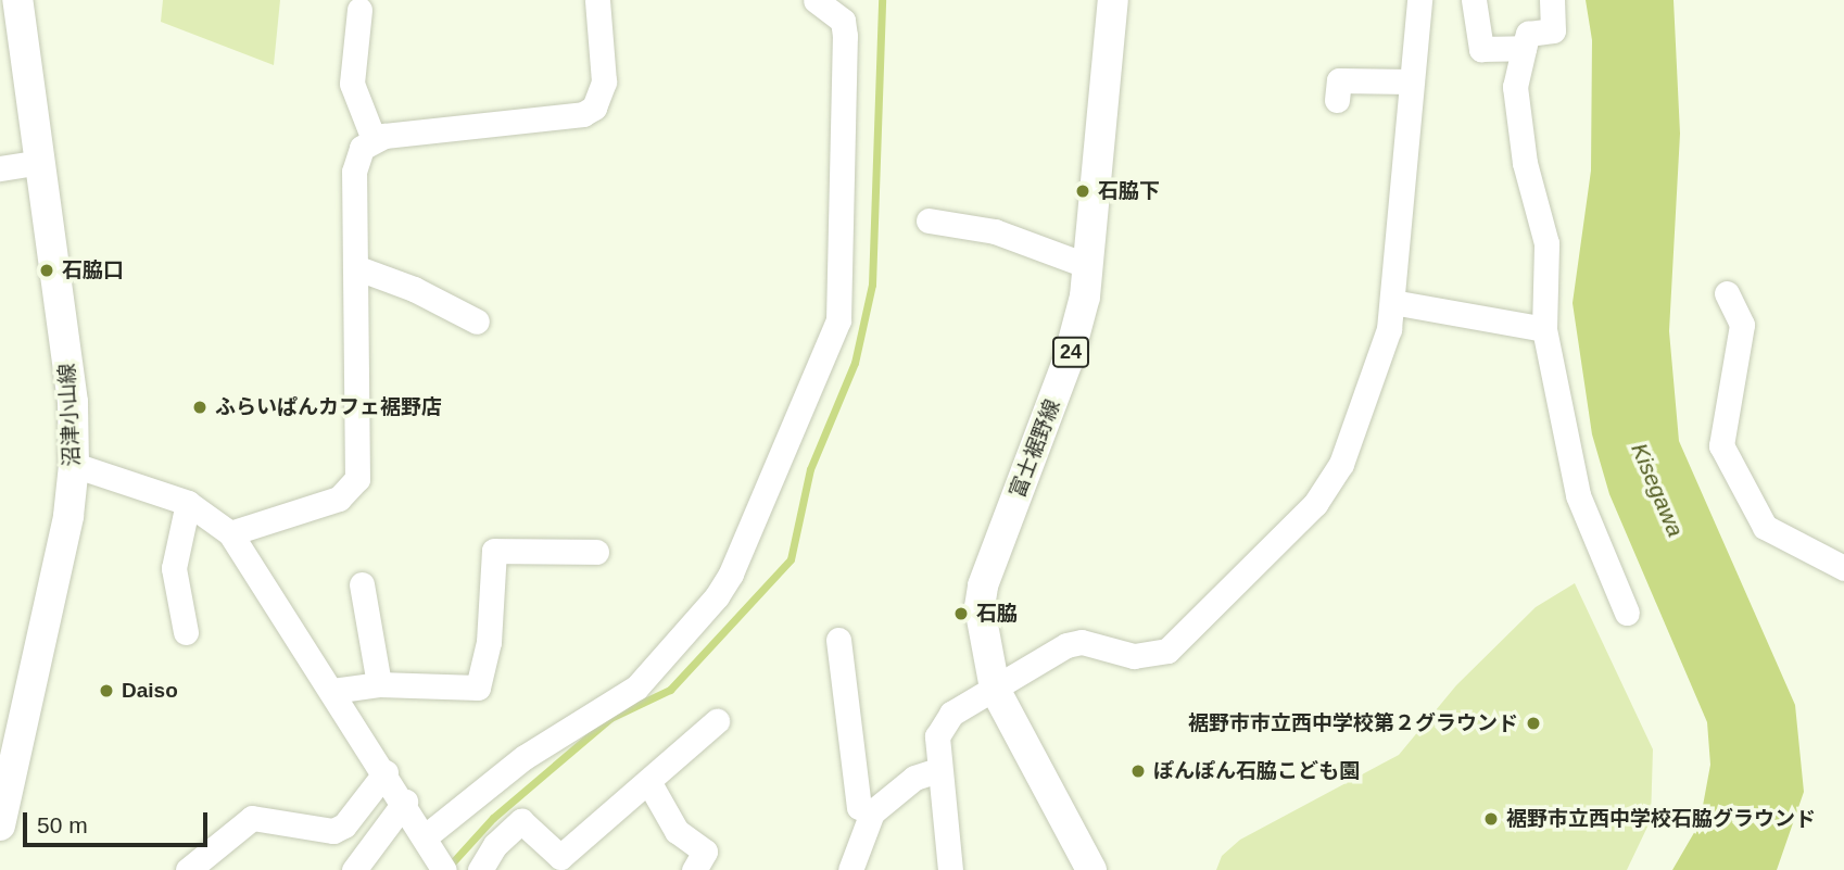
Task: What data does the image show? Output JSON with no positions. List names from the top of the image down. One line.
{"streets":{"main road":["24","沼津小山線","富士裾野線"]},"water":["Kisegawa"],"places":["石脇下","石脇口","ふらいぱんカフェ裾野店","石脇","Daiso","裾野市市立西中学校第２グラウンド","ぽんぽん石脇こども園","裾野市立西中学校石脇グラウンド"],"scale_bar":"50 m"}
